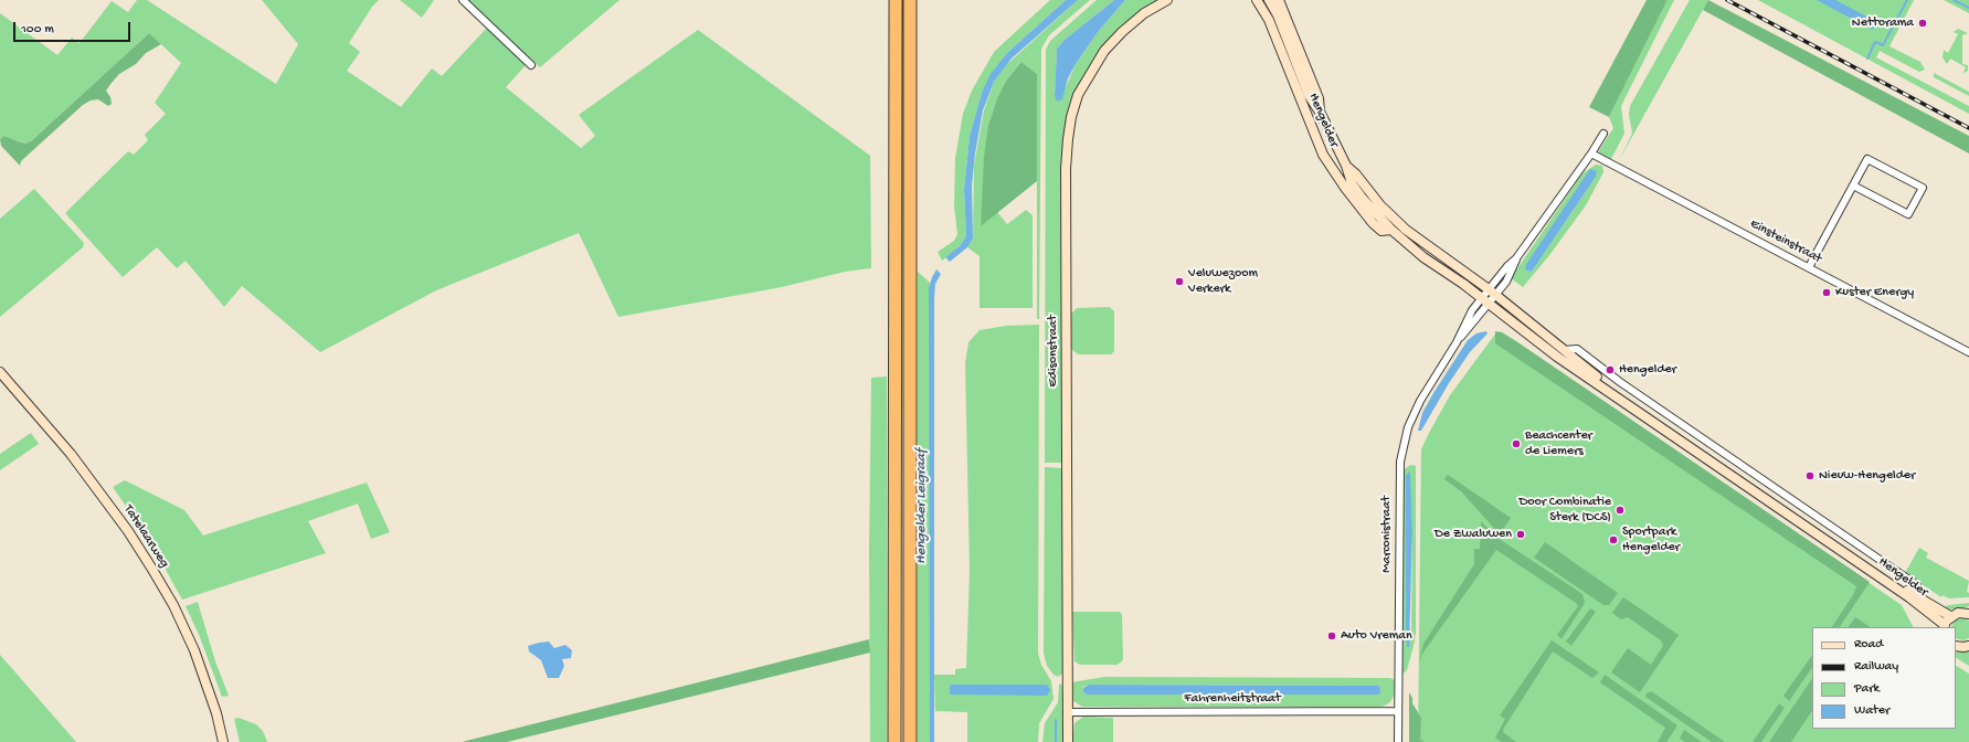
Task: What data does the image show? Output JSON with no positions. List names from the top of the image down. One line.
{"streets":{"main road":["Hengelder","Edisonstraat","Tatelaarweg"],"street":["Einsteinstraat","Marconistraat","Fahrenheitstraat"]},"crossings":[["Hengelder","Marconistraat"],["Edisonstraat","Fahrenheitstraat"],["Marconistraat","Fahrenheitstraat"]],"water":["Hengelder Leigraaf"],"places":["Nettorama","Veluwezoom Verkerk","Kuster Energy","Hengelder","Beachcenter de Liemers","Nieuw-Hengelder","Door Combinatie Sterk (DCS)","De Zwaluwen","Sportpark Hengelder","Auto Vreman"],"legend":["Road","Railway","Park","Water"],"scale_bar":"100 m"}
